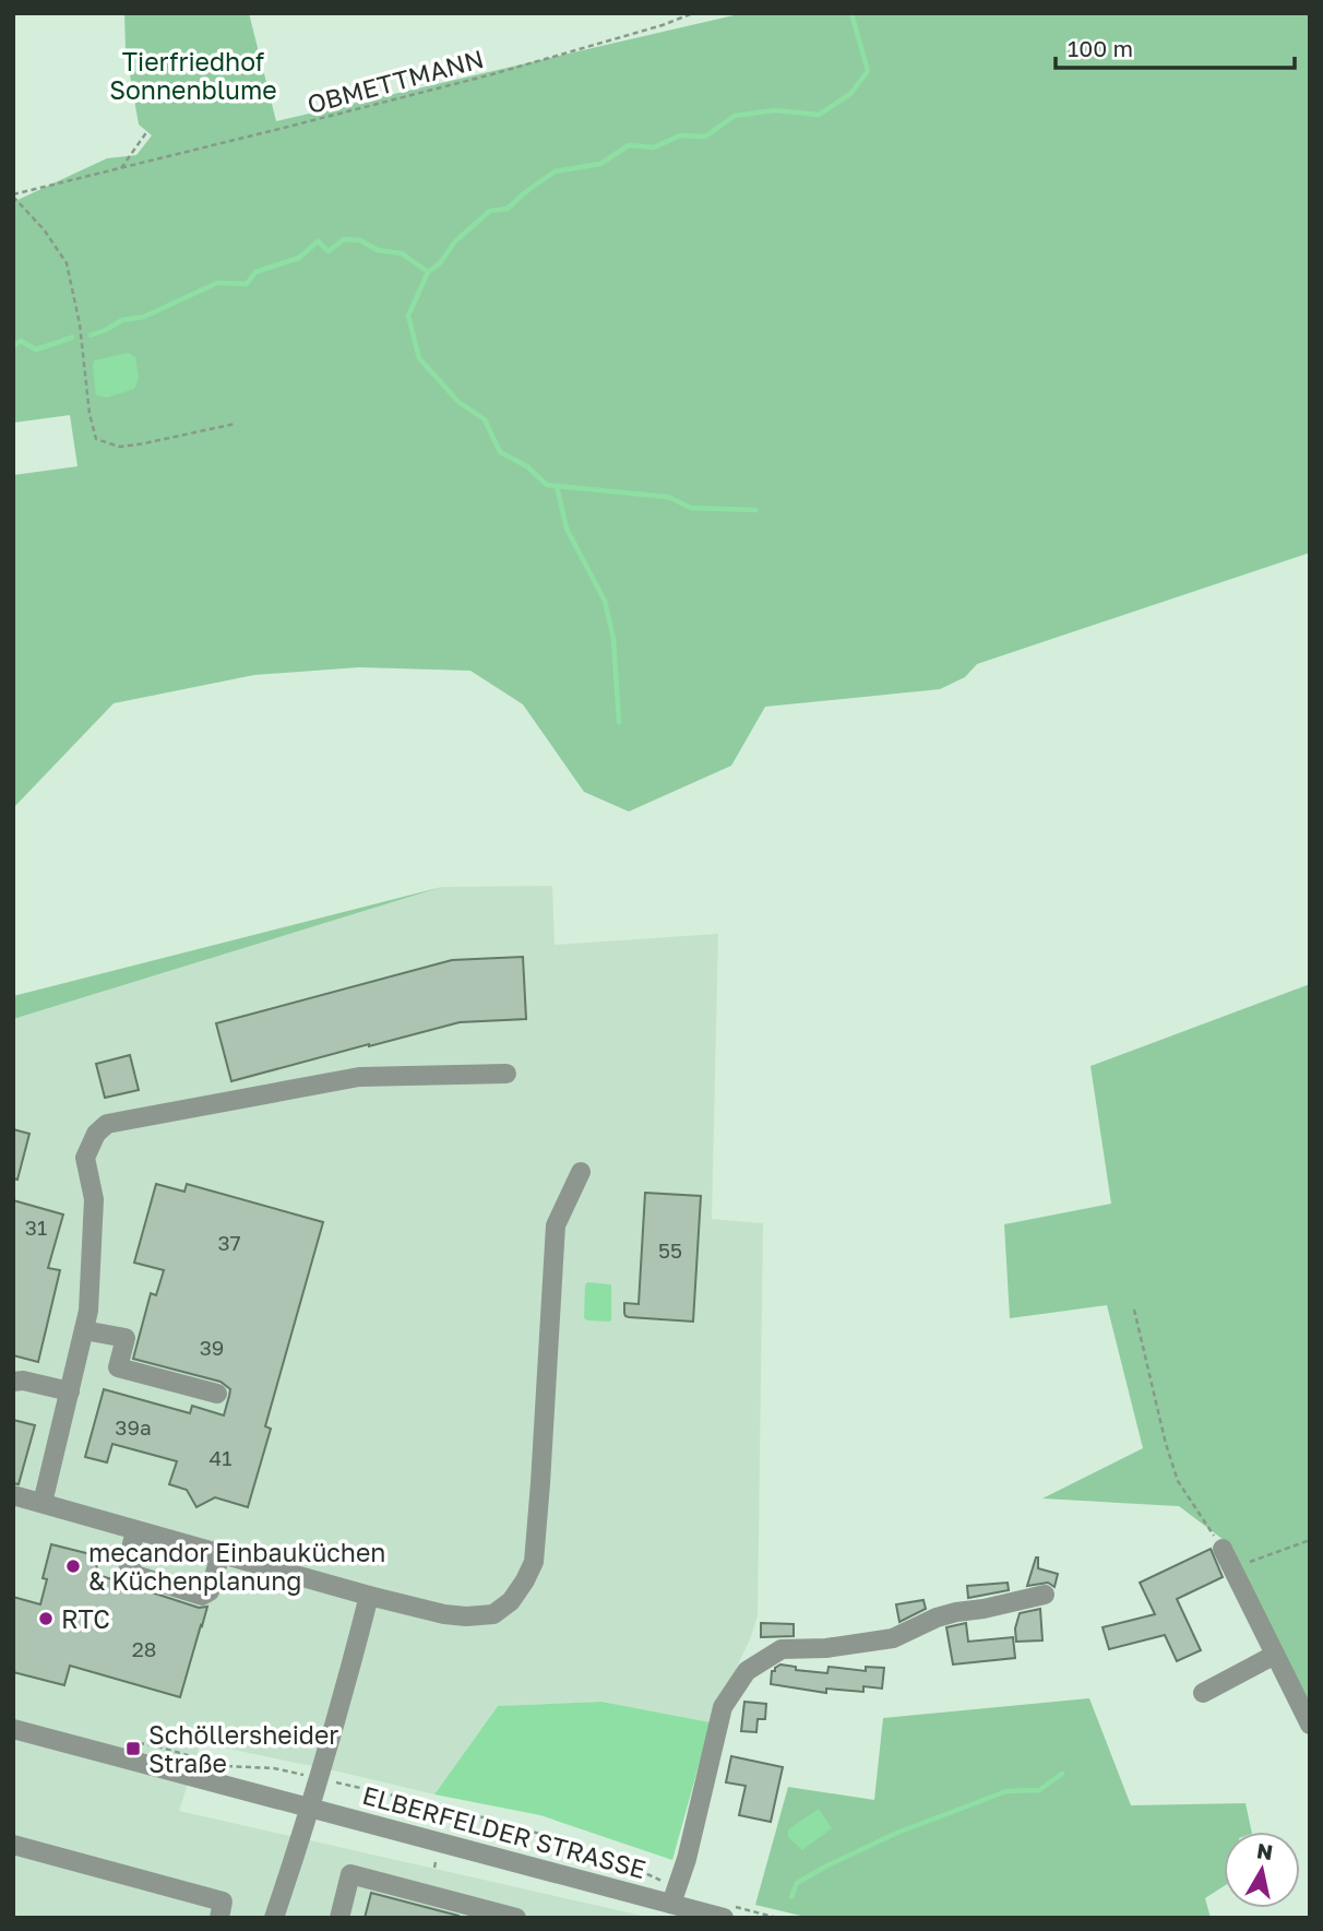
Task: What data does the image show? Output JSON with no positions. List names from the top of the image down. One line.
{"streets":{"street":["ELBERFELDER STRASSE"],"path":["OBMETTMANN"]},"parks":["Tierfriedhof Sonnenblume"],"places":{"other":["mecandor Einbauküchen & Küchenplanung","RTC"],"transit":["Schöllersheider Straße"]},"house_numbers":["31","37","55","39","39a","41","28"],"scale_bar":"100 m","north":"top"}
